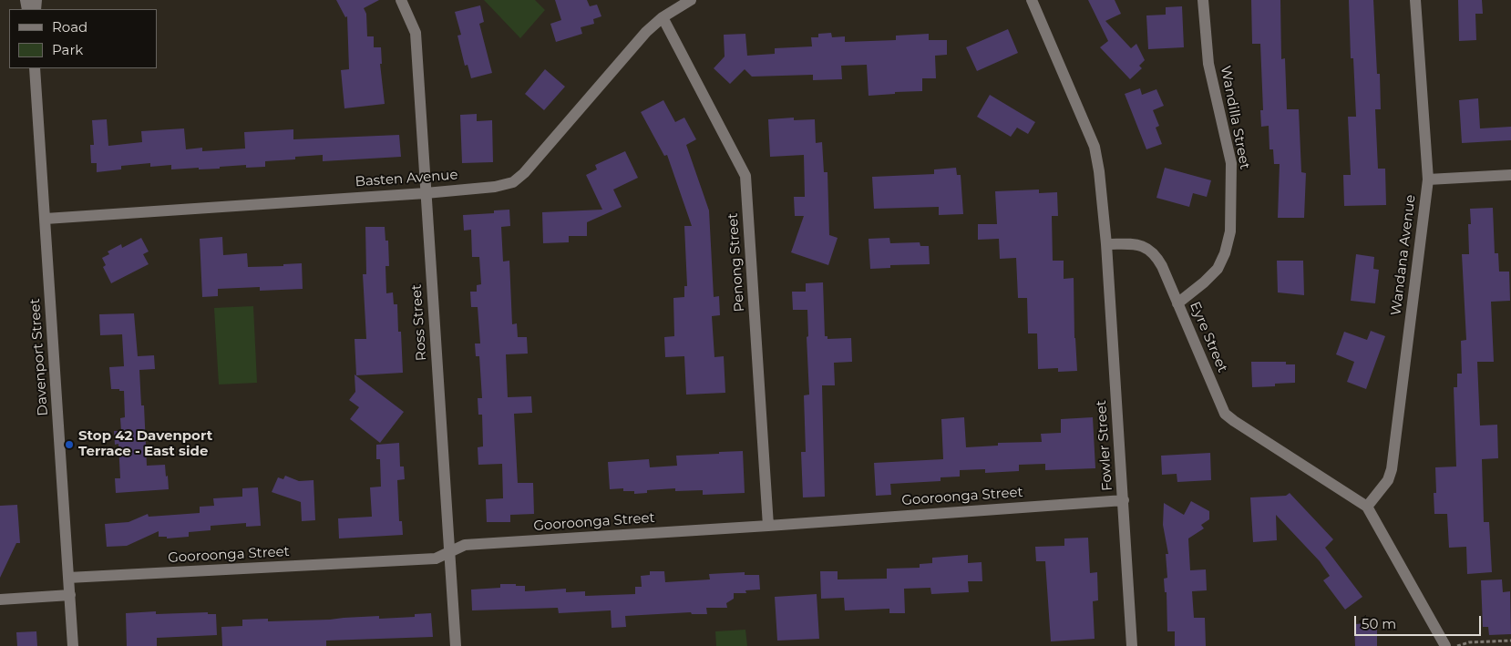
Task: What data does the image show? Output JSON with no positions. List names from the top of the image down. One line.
{"streets":{"street":["Wandilla Street","Basten Avenue","Wandana Avenue","Penong Street","Ross Street","Eyre Street","Davenport Street","Fowler Street","Gooroonga Street"]},"crossings":[["Wandilla Street","Eyre Street"],["Basten Avenue","Penong Street"],["Basten Avenue","Ross Street"],["Basten Avenue","Davenport Street"],["Wandana Avenue","Eyre Street"],["Penong Street","Gooroonga Street"],["Ross Street","Gooroonga Street"],["Eyre Street","Fowler Street"],["Davenport Street","Gooroonga Street"],["Fowler Street","Gooroonga Street"]],"places":["Stop 42 Davenport Terrace - East side"],"legend":["Road","Park"],"scale_bar":"50 m"}
